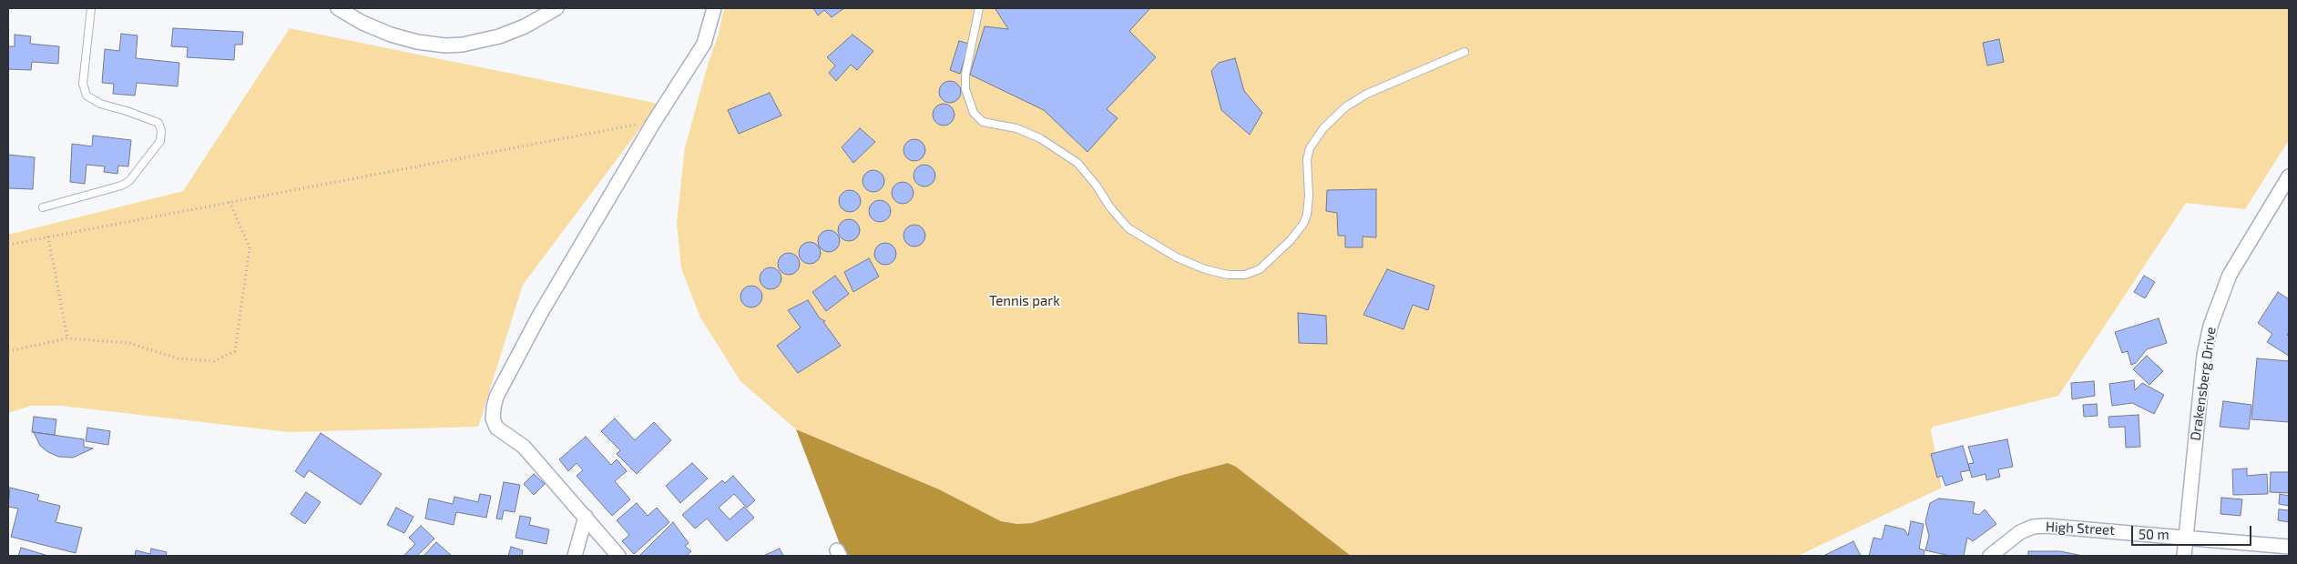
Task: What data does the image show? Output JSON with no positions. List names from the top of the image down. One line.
{"streets":{"street":["Drakensberg Drive","High Street"]},"crossings":[["Drakensberg Drive","High Street"]],"parks":["Tennis park"],"scale_bar":"50 m"}
